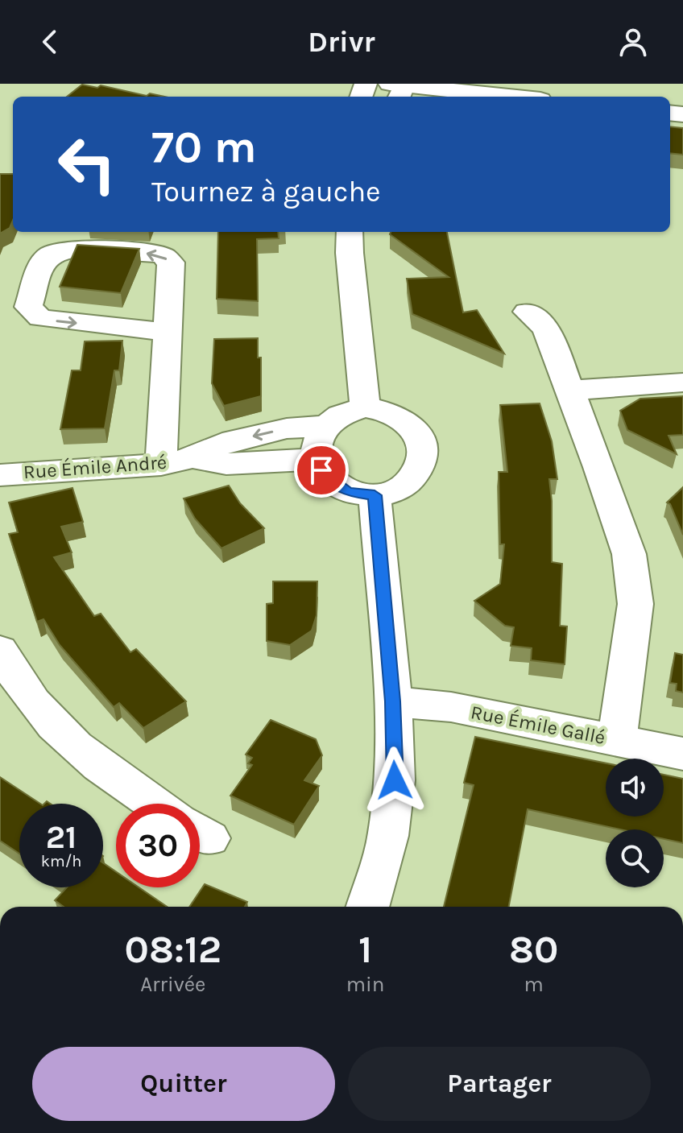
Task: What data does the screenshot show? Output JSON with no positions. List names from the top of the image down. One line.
{"streets":{"street":["Rue Émile André","Rue Émile Gallé"]},"page":{"header":"Drivr","turn":["70 m","Tournez à gauche"],"speed":"21 km/h","limit":"30","eta":["08:12","Arrivée","1","min","80","m"],"buttons":["Quitter","Partager"]}}
